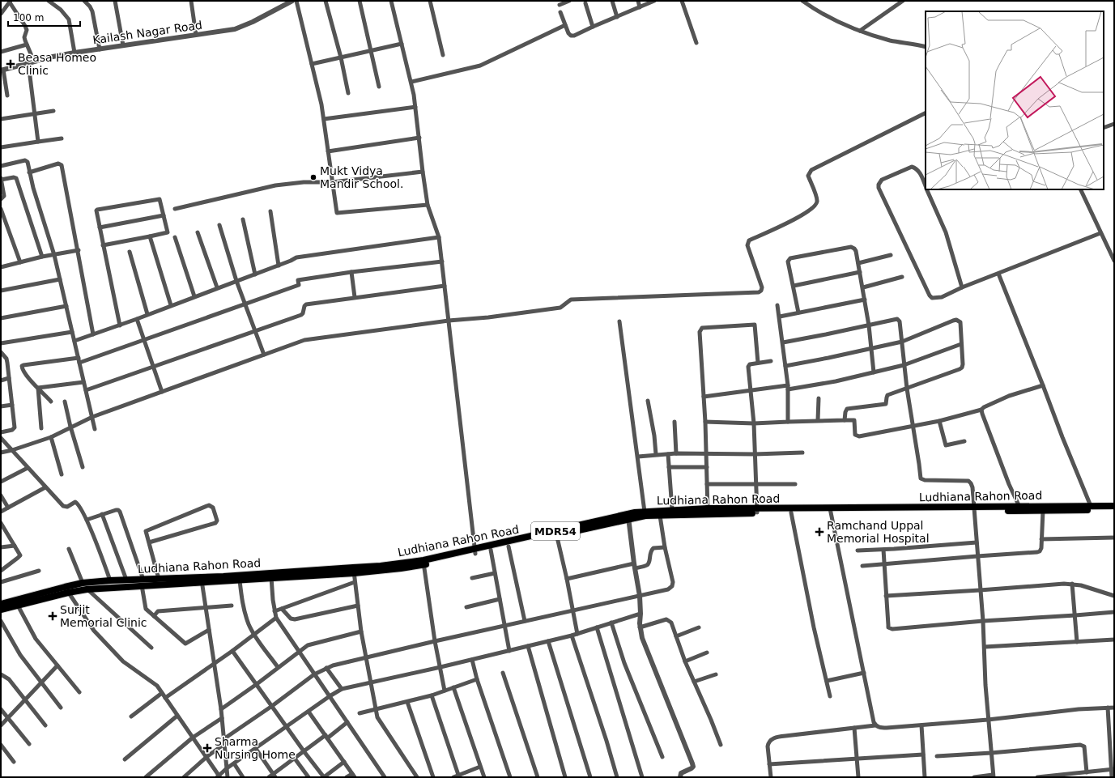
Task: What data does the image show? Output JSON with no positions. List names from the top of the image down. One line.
{"streets":{"main road":["Ludhiana Rahon Road","MDR54"],"street":["Kailash Nagar Road"]},"places":{"health":["Beasa Homeo Clinic","Ramchand Uppal Memorial Hospital","Surjit Memorial Clinic","Sharma Nursing Home"],"other":["Mukt Vidya Mandir School."]},"scale_bar":"100 m"}
